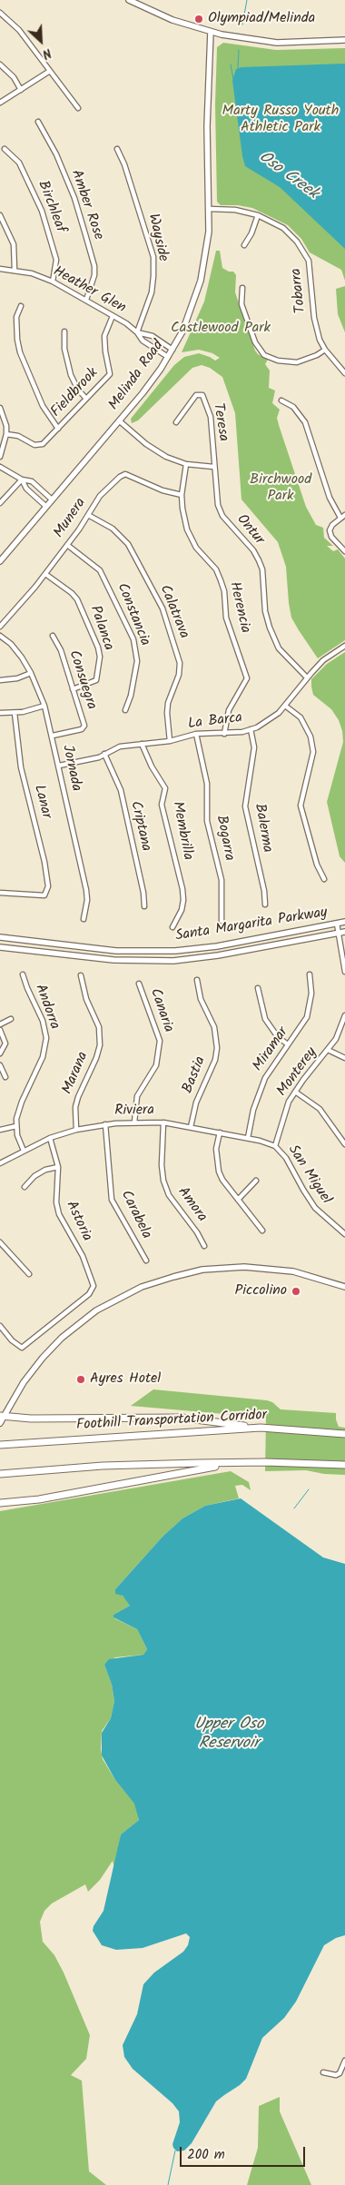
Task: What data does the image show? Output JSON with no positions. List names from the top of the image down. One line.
{"streets":{"highway":["Foothill Transportation Corridor"],"main road":["Melinda Road","Santa Margarita Parkway"],"street":["Amber Rose","Birchleaf","Wayside","Heather Glen","Tobarra","Fieldbrook","Teresa","Munera","Ontur","Herencia","Calatrava","Constancia","Palanca","Consuegra","La Barca","Jornada","Lanar","Criptana","Balerma","Membrilla","Bogarra","Andorra","Canaria","Miramar","Monterey","Marana","Bastia","Riviera","San Miguel","Amora","Carabela","Astoria"]},"crossings":[["Amber Rose","Heather Glen"],["Birchleaf","Heather Glen"],["Wayside","Heather Glen"],["Heather Glen","Melinda Road"],["Heather Glen","Fieldbrook"],["Tobarra","Melinda Road"],["Teresa","Ontur"],["Munera","Herencia"],["Munera","Calatrava"],["Munera","Constancia"],["Munera","Palanca"],["Ontur","La Barca"],["Herencia","La Barca"],["Calatrava","La Barca"],["Palanca","Consuegra"],["Consuegra","Jornada"],["La Barca","Jornada"],["La Barca","Criptana"],["La Barca","Balerma"],["La Barca","Membrilla"],["La Barca","Bogarra"],["Canaria","Riviera"],["Miramar","Riviera"],["Monterey","Riviera"],["Monterey","San Miguel"],["Marana","Riviera"],["Bastia","Riviera"],["Riviera","San Miguel"],["Riviera","Amora"],["Riviera","Carabela"],["Riviera","Astoria"]],"water":["Oso Creek","Upper Oso Reservoir"],"parks":["Marty Russo Youth Athletic Park","Castlewood Park","Birchwood Park"],"places":["Olympiad/Melinda","Piccolino","Ayres Hotel"],"scale_bar":"200 m","north":"bottom right"}
